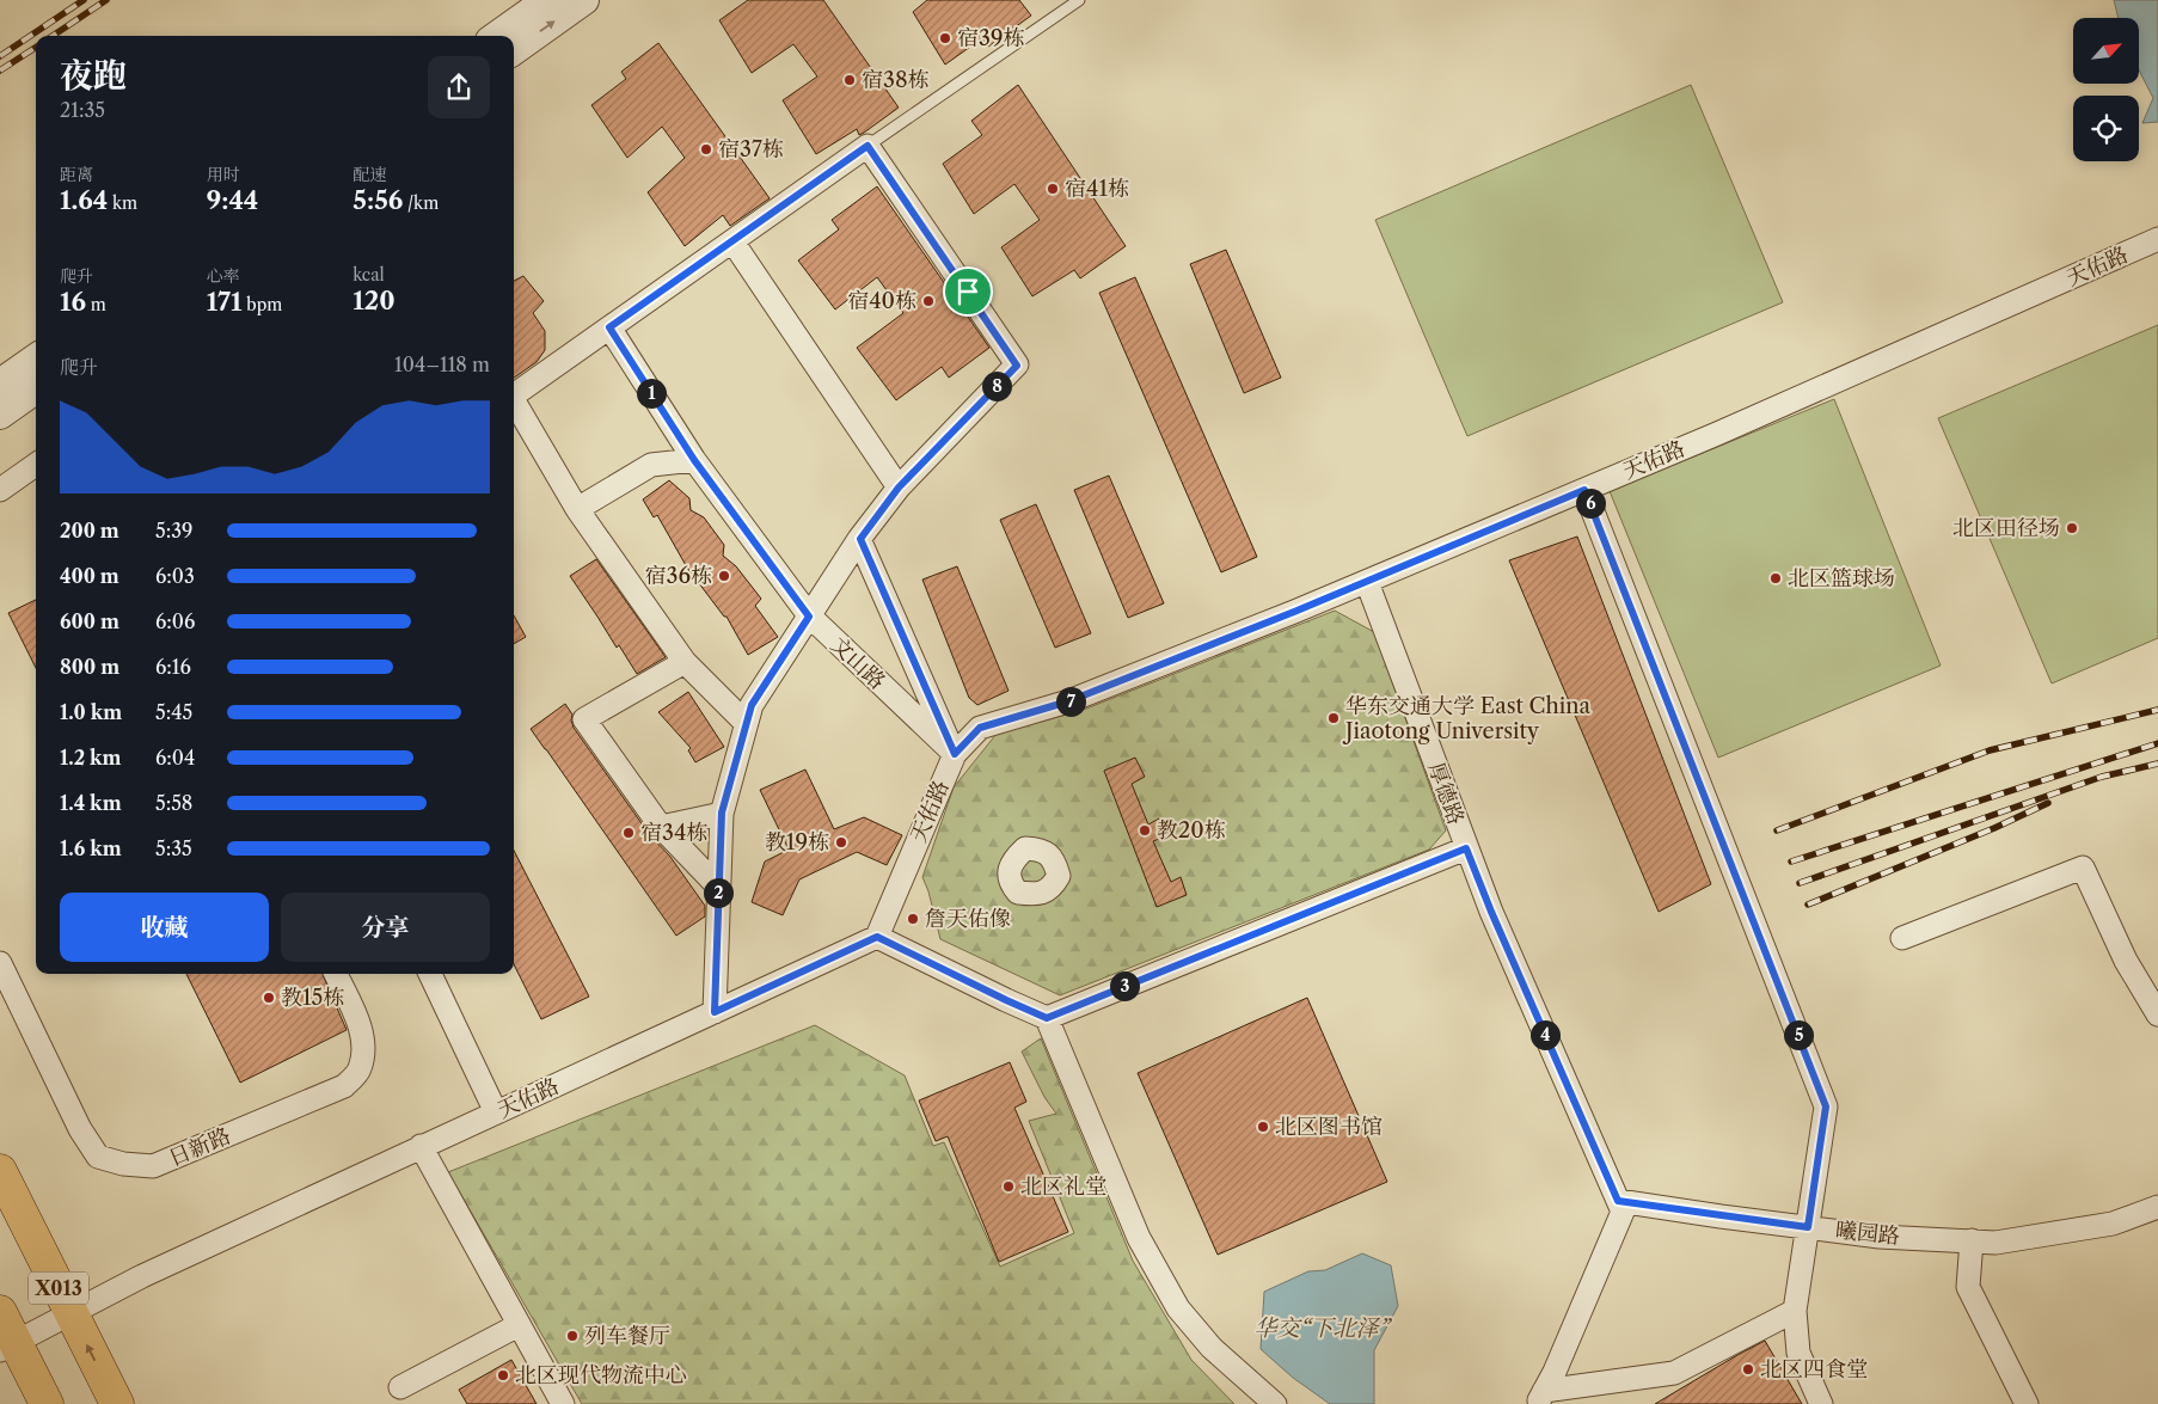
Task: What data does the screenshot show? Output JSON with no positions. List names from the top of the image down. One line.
{"streets":{"main road":["X013"],"street":["天佑路","文山路","厚德路","日新路","曦园路"]},"crossings":[["天佑路","文山路"],["天佑路","厚德路"],["天佑路","X013"],["厚德路","曦园路"]],"water":["华交“下北泽”"],"places":["宿39栋","宿38栋","宿37栋","宿41栋","宿40栋","北区田径场","宿36栋","北区篮球场","华东交通大学 East China Jiaotong University","教20栋","宿34栋","教19栋","詹天佑像","教15栋","北区图书馆","北区礼堂","列车餐厅","北区四食堂","北区现代物流中心"],"north":"top right","page":{"heading":["夜跑","21:35"],"stats":[["距离","1.64 km"],["用时","9:44"],["配速","5:56 /km"],["爬升","16 m"],["心率","171 bpm"],["kcal","120"]],"chart":["爬升","104–118 m"],"pins":["8","1","6","7","2","3","4","5"],"list":[{"name":"200 m","note":"5:39"},{"name":"400 m","note":"6:03"},{"name":"600 m","note":"6:06"},{"name":"800 m","note":"6:16"},{"name":"1.0 km","note":"5:45"},{"name":"1.2 km","note":"6:04"},{"name":"1.4 km","note":"5:58"},{"name":"1.6 km","note":"5:35"}],"buttons":["收藏","分享"]}}
